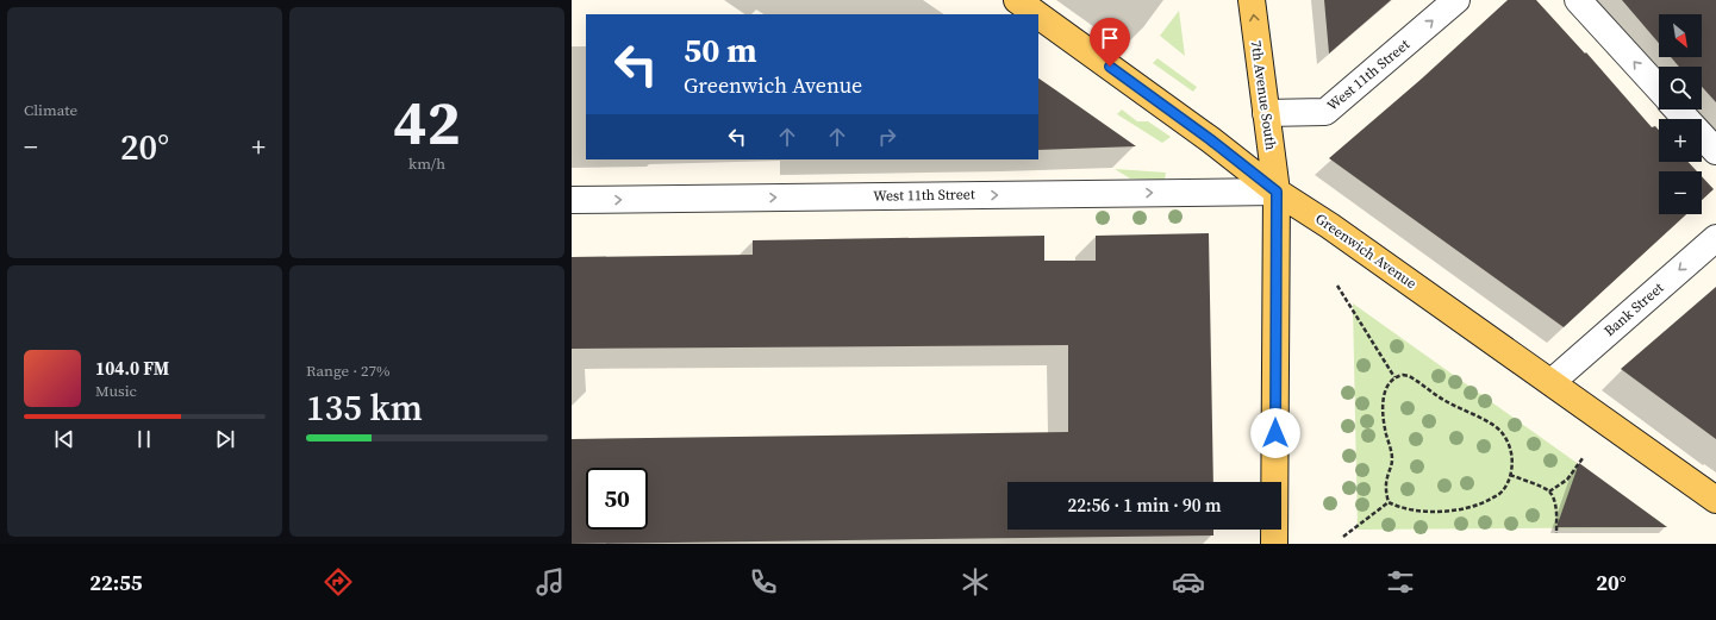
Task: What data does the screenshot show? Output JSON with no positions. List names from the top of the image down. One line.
{"streets":{"main road":["7th Avenue South","Greenwich Avenue"],"street":["West 11th Street","Bank Street"]},"crossings":[["West 11th Street","7th Avenue South"],["West 11th Street","Greenwich Avenue"],["7th Avenue South","Greenwich Avenue"],["Greenwich Avenue","Bank Street"]],"one_way":["West 11th Street","Bank Street"],"north":"bottom right","page":{"tile":["Climate",["42","km/h"],["Range · 27%","135 km"]],"map_buttons":["+","−"],"turn":["50 m","Greenwich Avenue"],"heat":["−","20°","+"],"song":["104.0 FM","Music"],"limit":"50","trip":"22:56 · 1 min · 90 m","tabs":["22:55","20°"]}}
